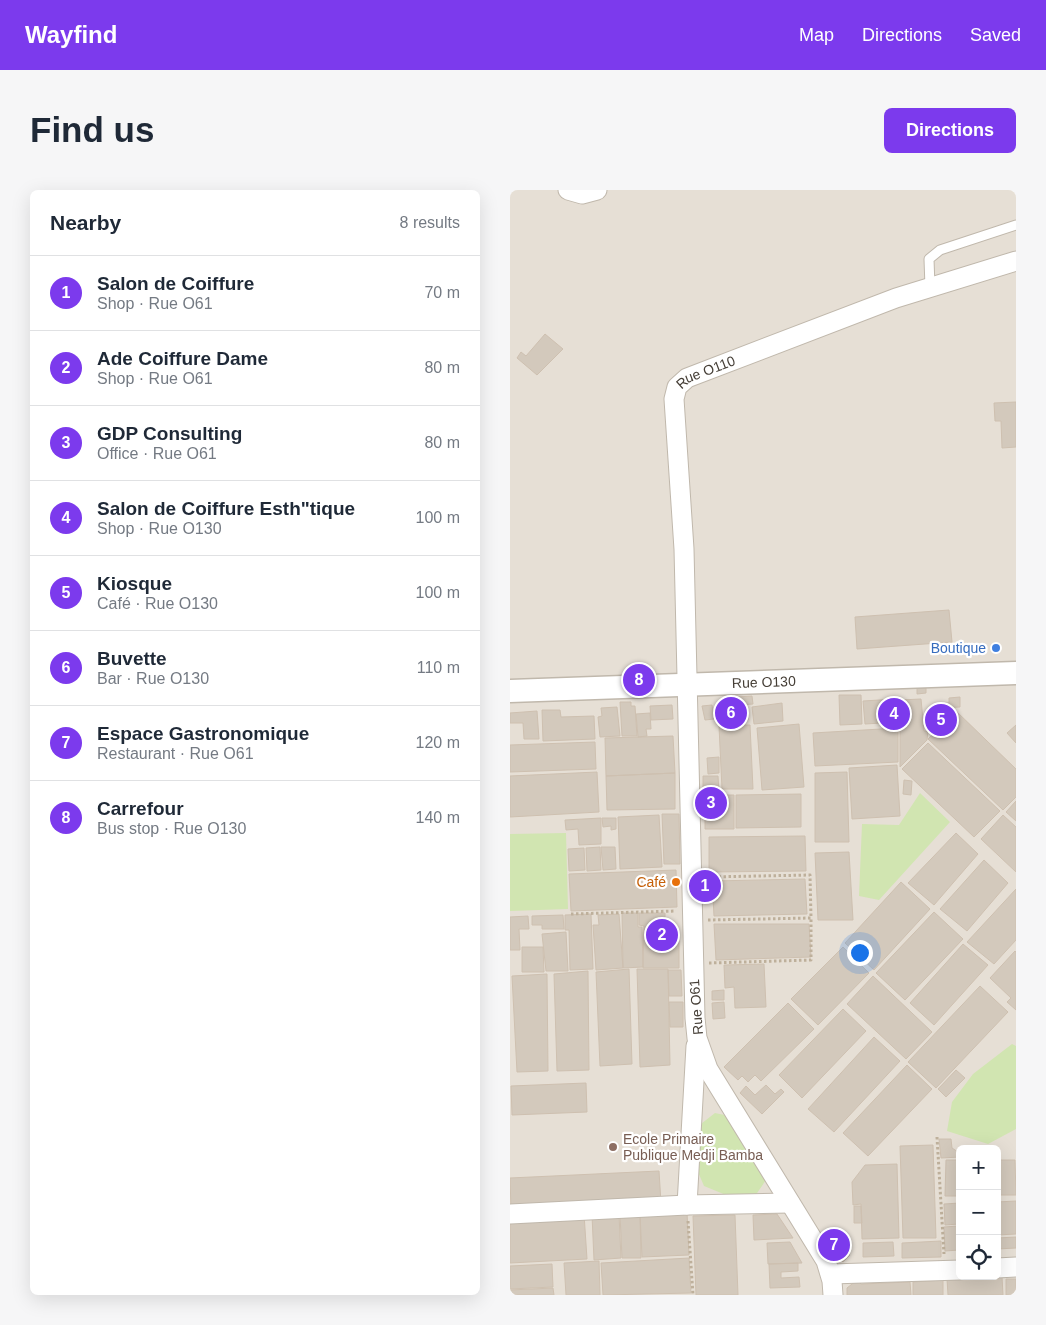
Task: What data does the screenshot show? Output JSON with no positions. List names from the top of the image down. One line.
{"streets":{"street":["Rue O110","Rue O130","Rue O61"]},"crossings":[["Rue O110","Rue O130"],["Rue O110","Rue O61"],["Rue O130","Rue O61"]],"places":["Boutique","Café","Ecole Primaire Publique Medji Bamba"],"page":{"header":"Wayfind","nav":["Map","Directions","Saved"],"buttons":"Directions","title":"Find us","heading":["Nearby","8 results"],"list":[{"mark":"1","name":"Salon de Coiffure","note":"Shop · Rue O61","value":"70 m"},{"mark":"2","name":"Ade Coiffure Dame","note":"Shop · Rue O61","value":"80 m"},{"mark":"3","name":"GDP Consulting","note":"Office · Rue O61","value":"80 m"},{"mark":"4","name":"Salon de Coiffure Esth\"tique","note":"Shop · Rue O130","value":"100 m"},{"mark":"5","name":"Kiosque","note":"Café · Rue O130","value":"100 m"},{"mark":"6","name":"Buvette","note":"Bar · Rue O130","value":"110 m"},{"mark":"7","name":"Espace Gastronomique","note":"Restaurant · Rue O61","value":"120 m"},{"mark":"8","name":"Carrefour","note":"Bus stop · Rue O130","value":"140 m"}],"pins":["8","6","4","5","3","1","2","7"],"map_buttons":["+","−"]}}
